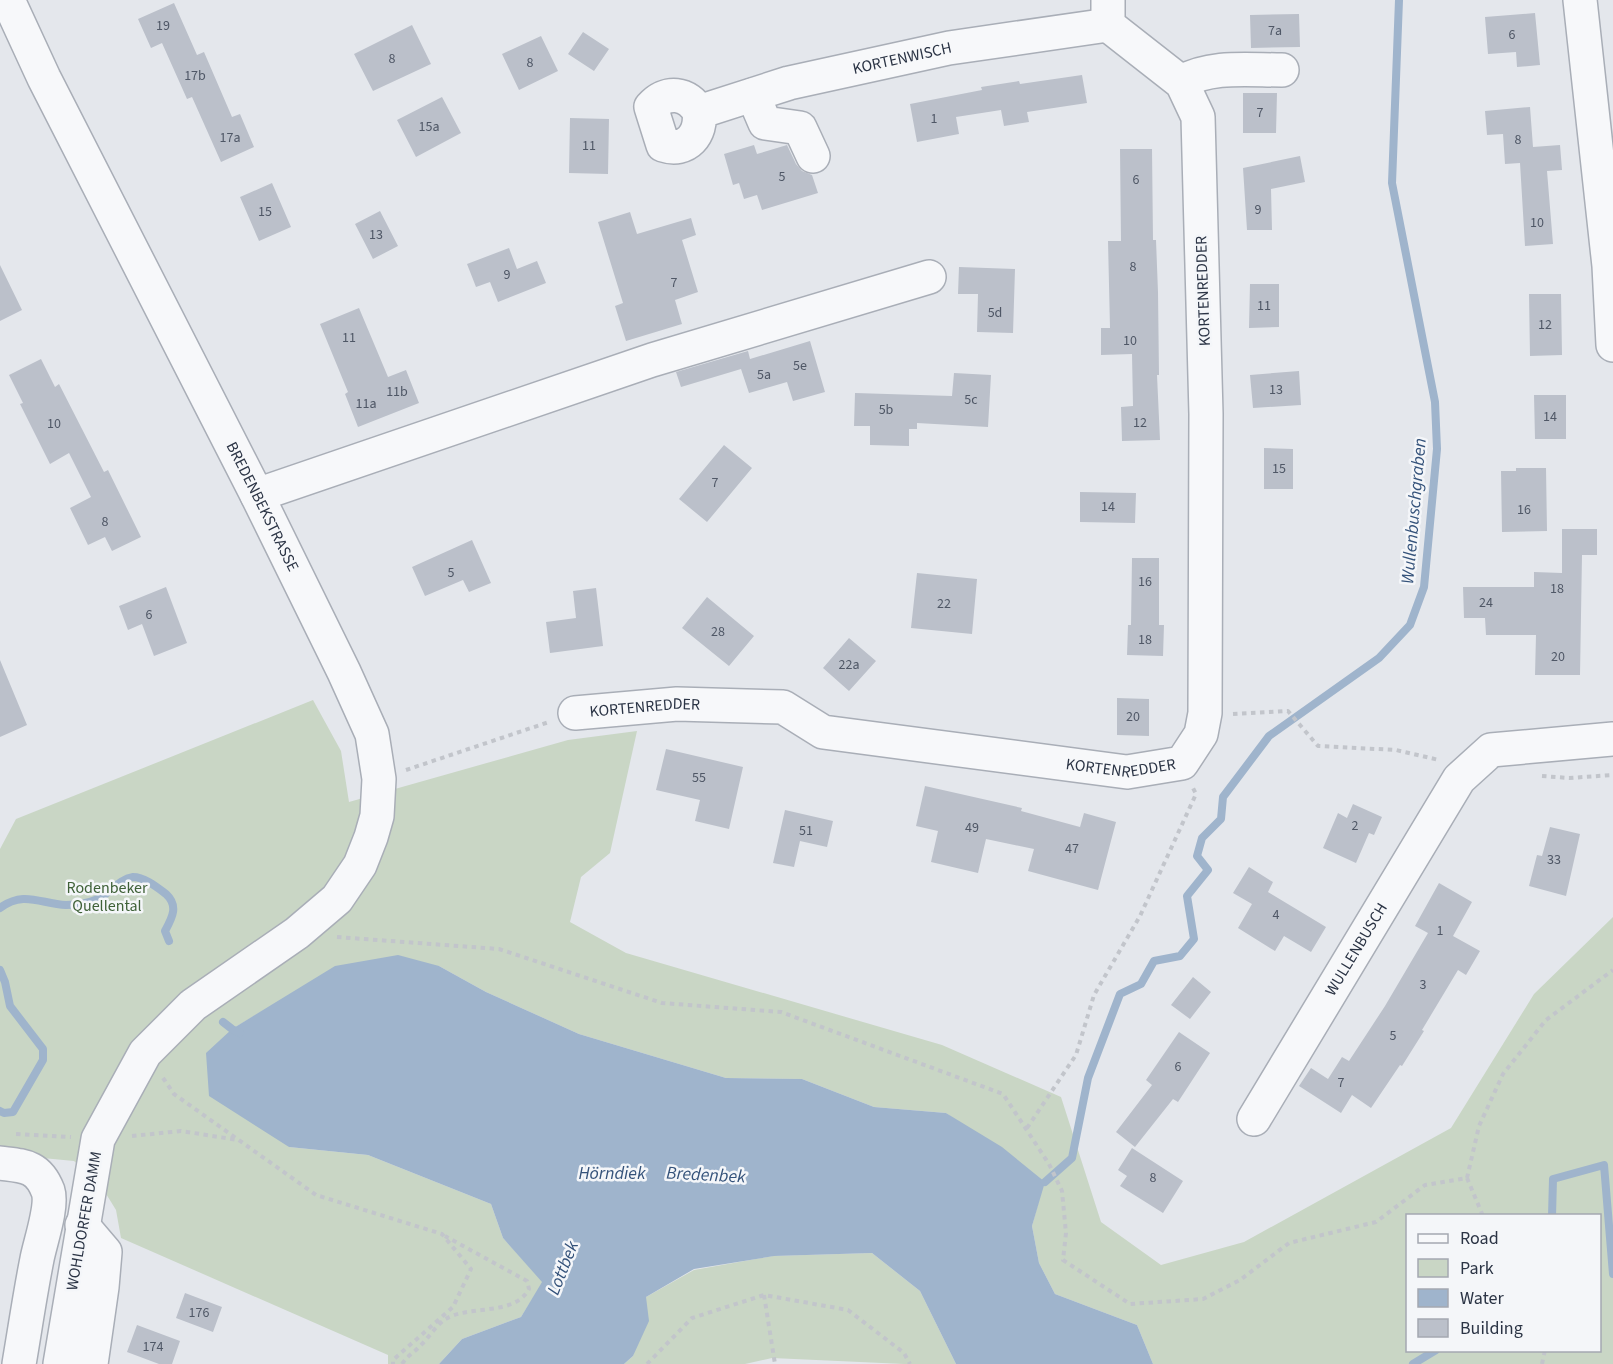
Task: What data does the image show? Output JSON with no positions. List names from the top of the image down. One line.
{"streets":{"street":["KORTENWISCH","KORTENREDDER","BREDENBEKSTRASSE","WULLENBUSCH","WOHLDORFER DAMM"]},"crossings":[["KORTENWISCH","KORTENREDDER"],["KORTENREDDER","BREDENBEKSTRASSE"],["BREDENBEKSTRASSE","WOHLDORFER DAMM"]],"water":["Wullenbuschgraben","Hörndiek","Bredenbek","Lottbek"],"parks":["Rodenbeker Quellental"],"house_numbers":["19","7a","6","8","8","17b","7","1","15a","17a","8","11","5","6","9","15","10","13","8","9","7","11","5d","12","11","10","5e","5a","13","11b","5c","11a","5b","14","12","10","15","7","14","16","8","5","16","18","24","22","6","28","18","20","22a","20","55","2","49","51","47","33","4","1","3","5","6","7","8","176","174"],"legend":["Road","Park","Water","Building"]}
